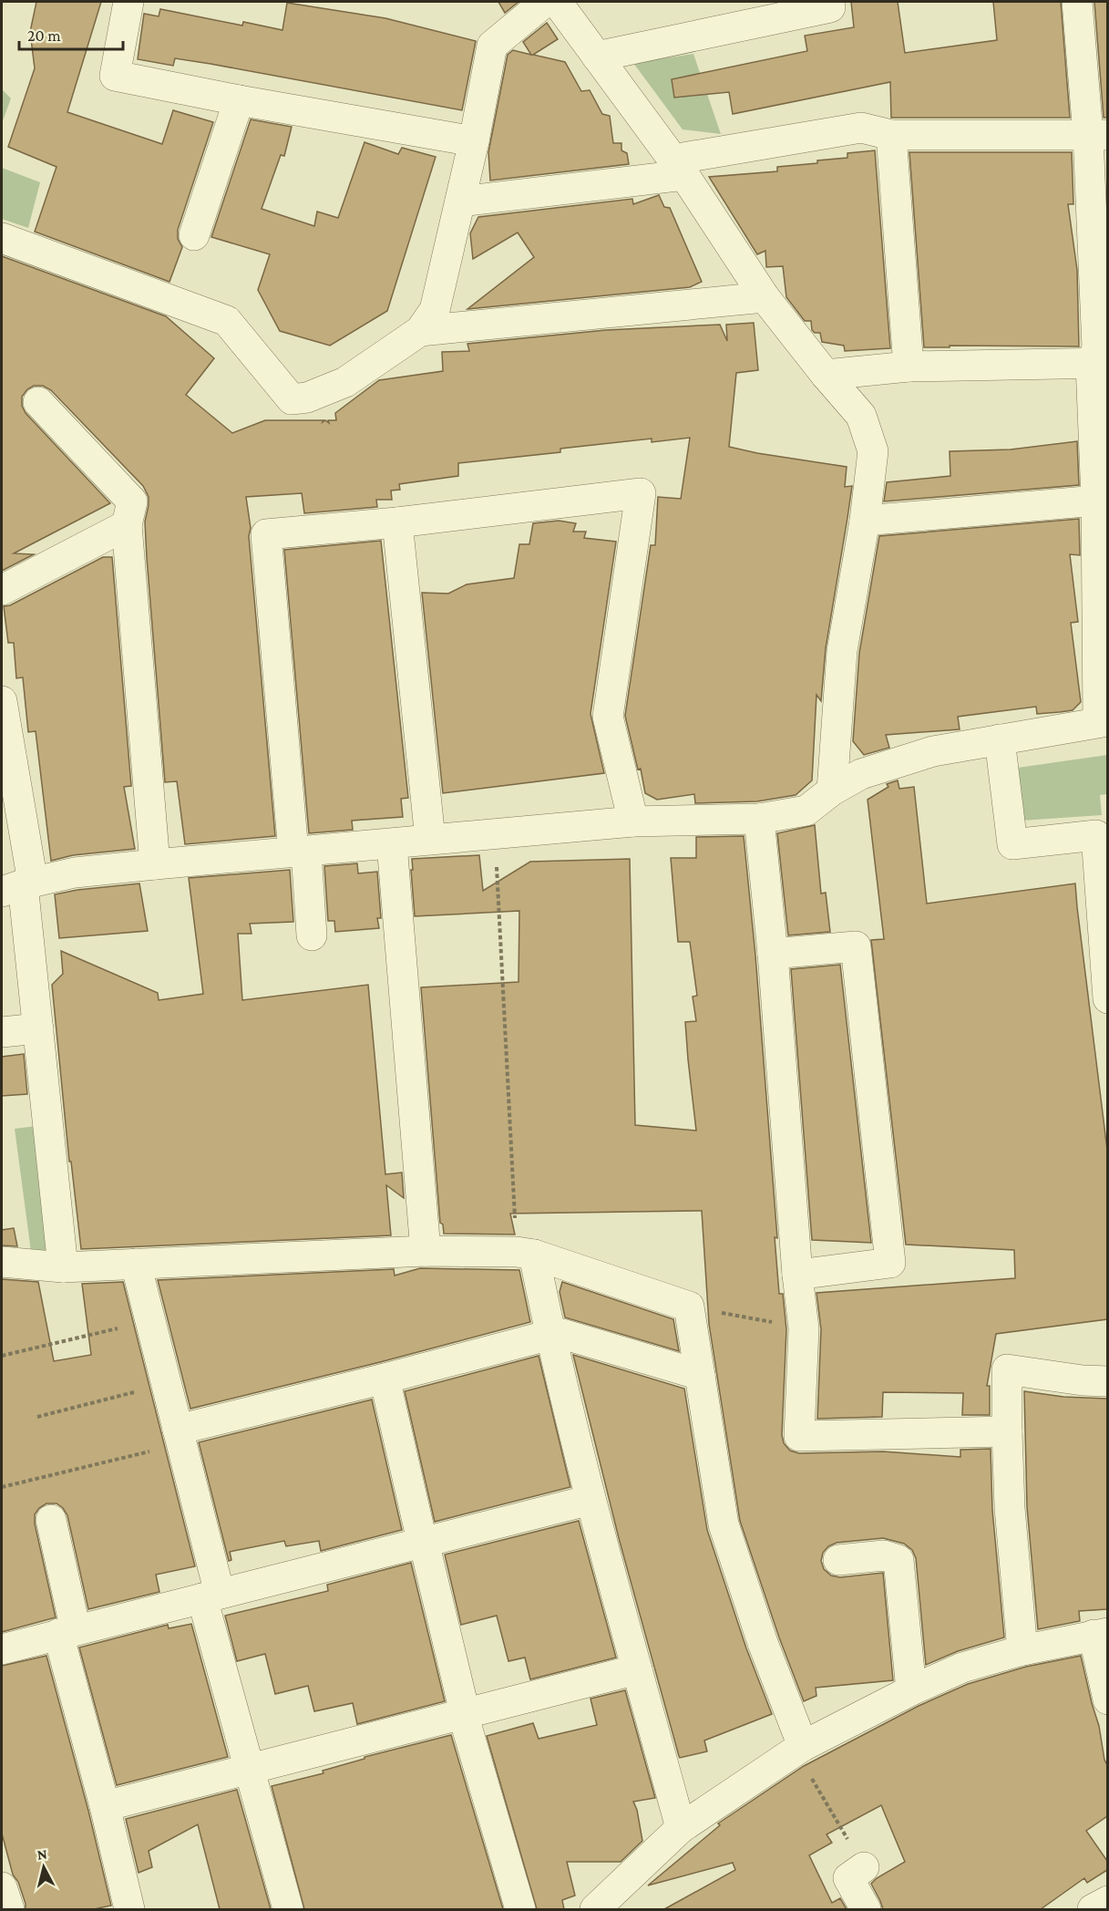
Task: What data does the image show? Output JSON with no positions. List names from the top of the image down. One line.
{"scale_bar":"20 m","north":"top"}
